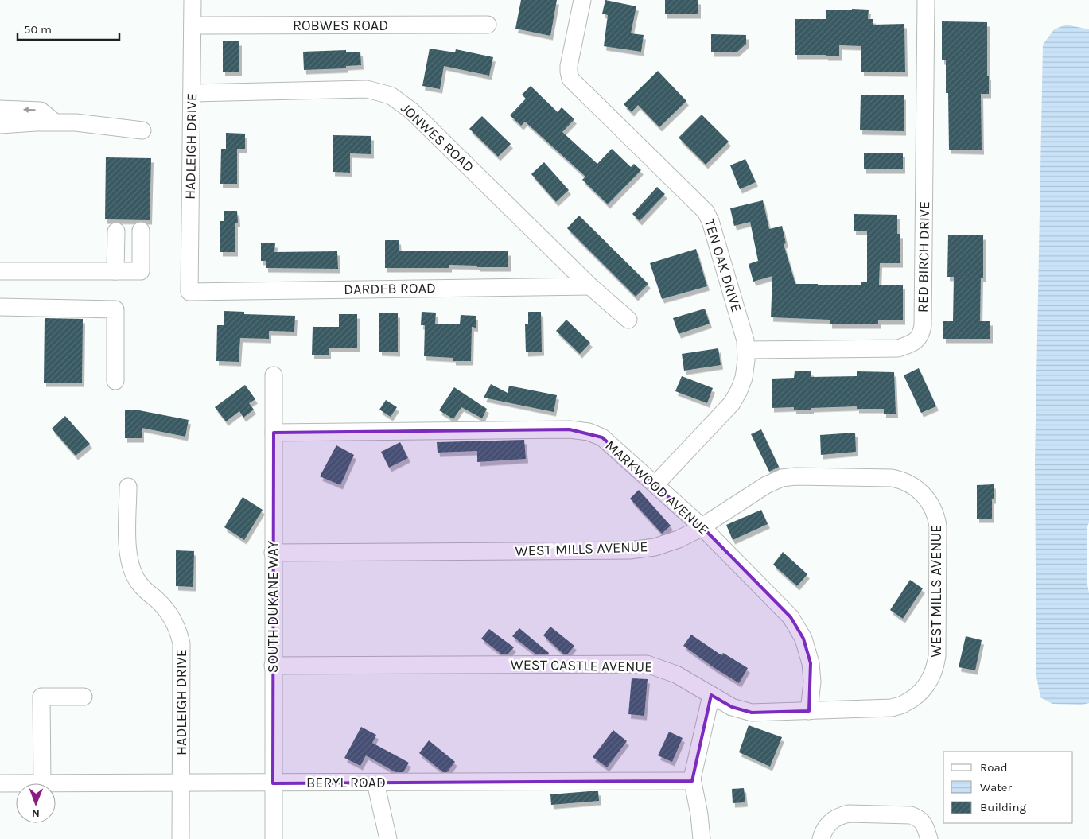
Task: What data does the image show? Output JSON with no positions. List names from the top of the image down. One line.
{"streets":{"street":["ROBWES ROAD","JONWES ROAD","HADLEIGH DRIVE","RED BIRCH DRIVE","TEN OAK DRIVE","DARDEB ROAD","MARKWOOD AVENUE","WEST MILLS AVENUE","SOUTH DUKANE WAY","WEST CASTLE AVENUE","BERYL ROAD"]},"crossings":[["ROBWES ROAD","HADLEIGH DRIVE"],["JONWES ROAD","HADLEIGH DRIVE"],["JONWES ROAD","DARDEB ROAD"],["HADLEIGH DRIVE","DARDEB ROAD"],["HADLEIGH DRIVE","BERYL ROAD"],["RED BIRCH DRIVE","TEN OAK DRIVE"],["TEN OAK DRIVE","MARKWOOD AVENUE"],["MARKWOOD AVENUE","WEST MILLS AVENUE"],["MARKWOOD AVENUE","SOUTH DUKANE WAY"],["MARKWOOD AVENUE","WEST CASTLE AVENUE"],["WEST MILLS AVENUE","SOUTH DUKANE WAY"],["WEST MILLS AVENUE","WEST CASTLE AVENUE"],["SOUTH DUKANE WAY","WEST CASTLE AVENUE"],["SOUTH DUKANE WAY","BERYL ROAD"]],"legend":["Road","Water","Building"],"scale_bar":"50 m","north":"bottom"}
